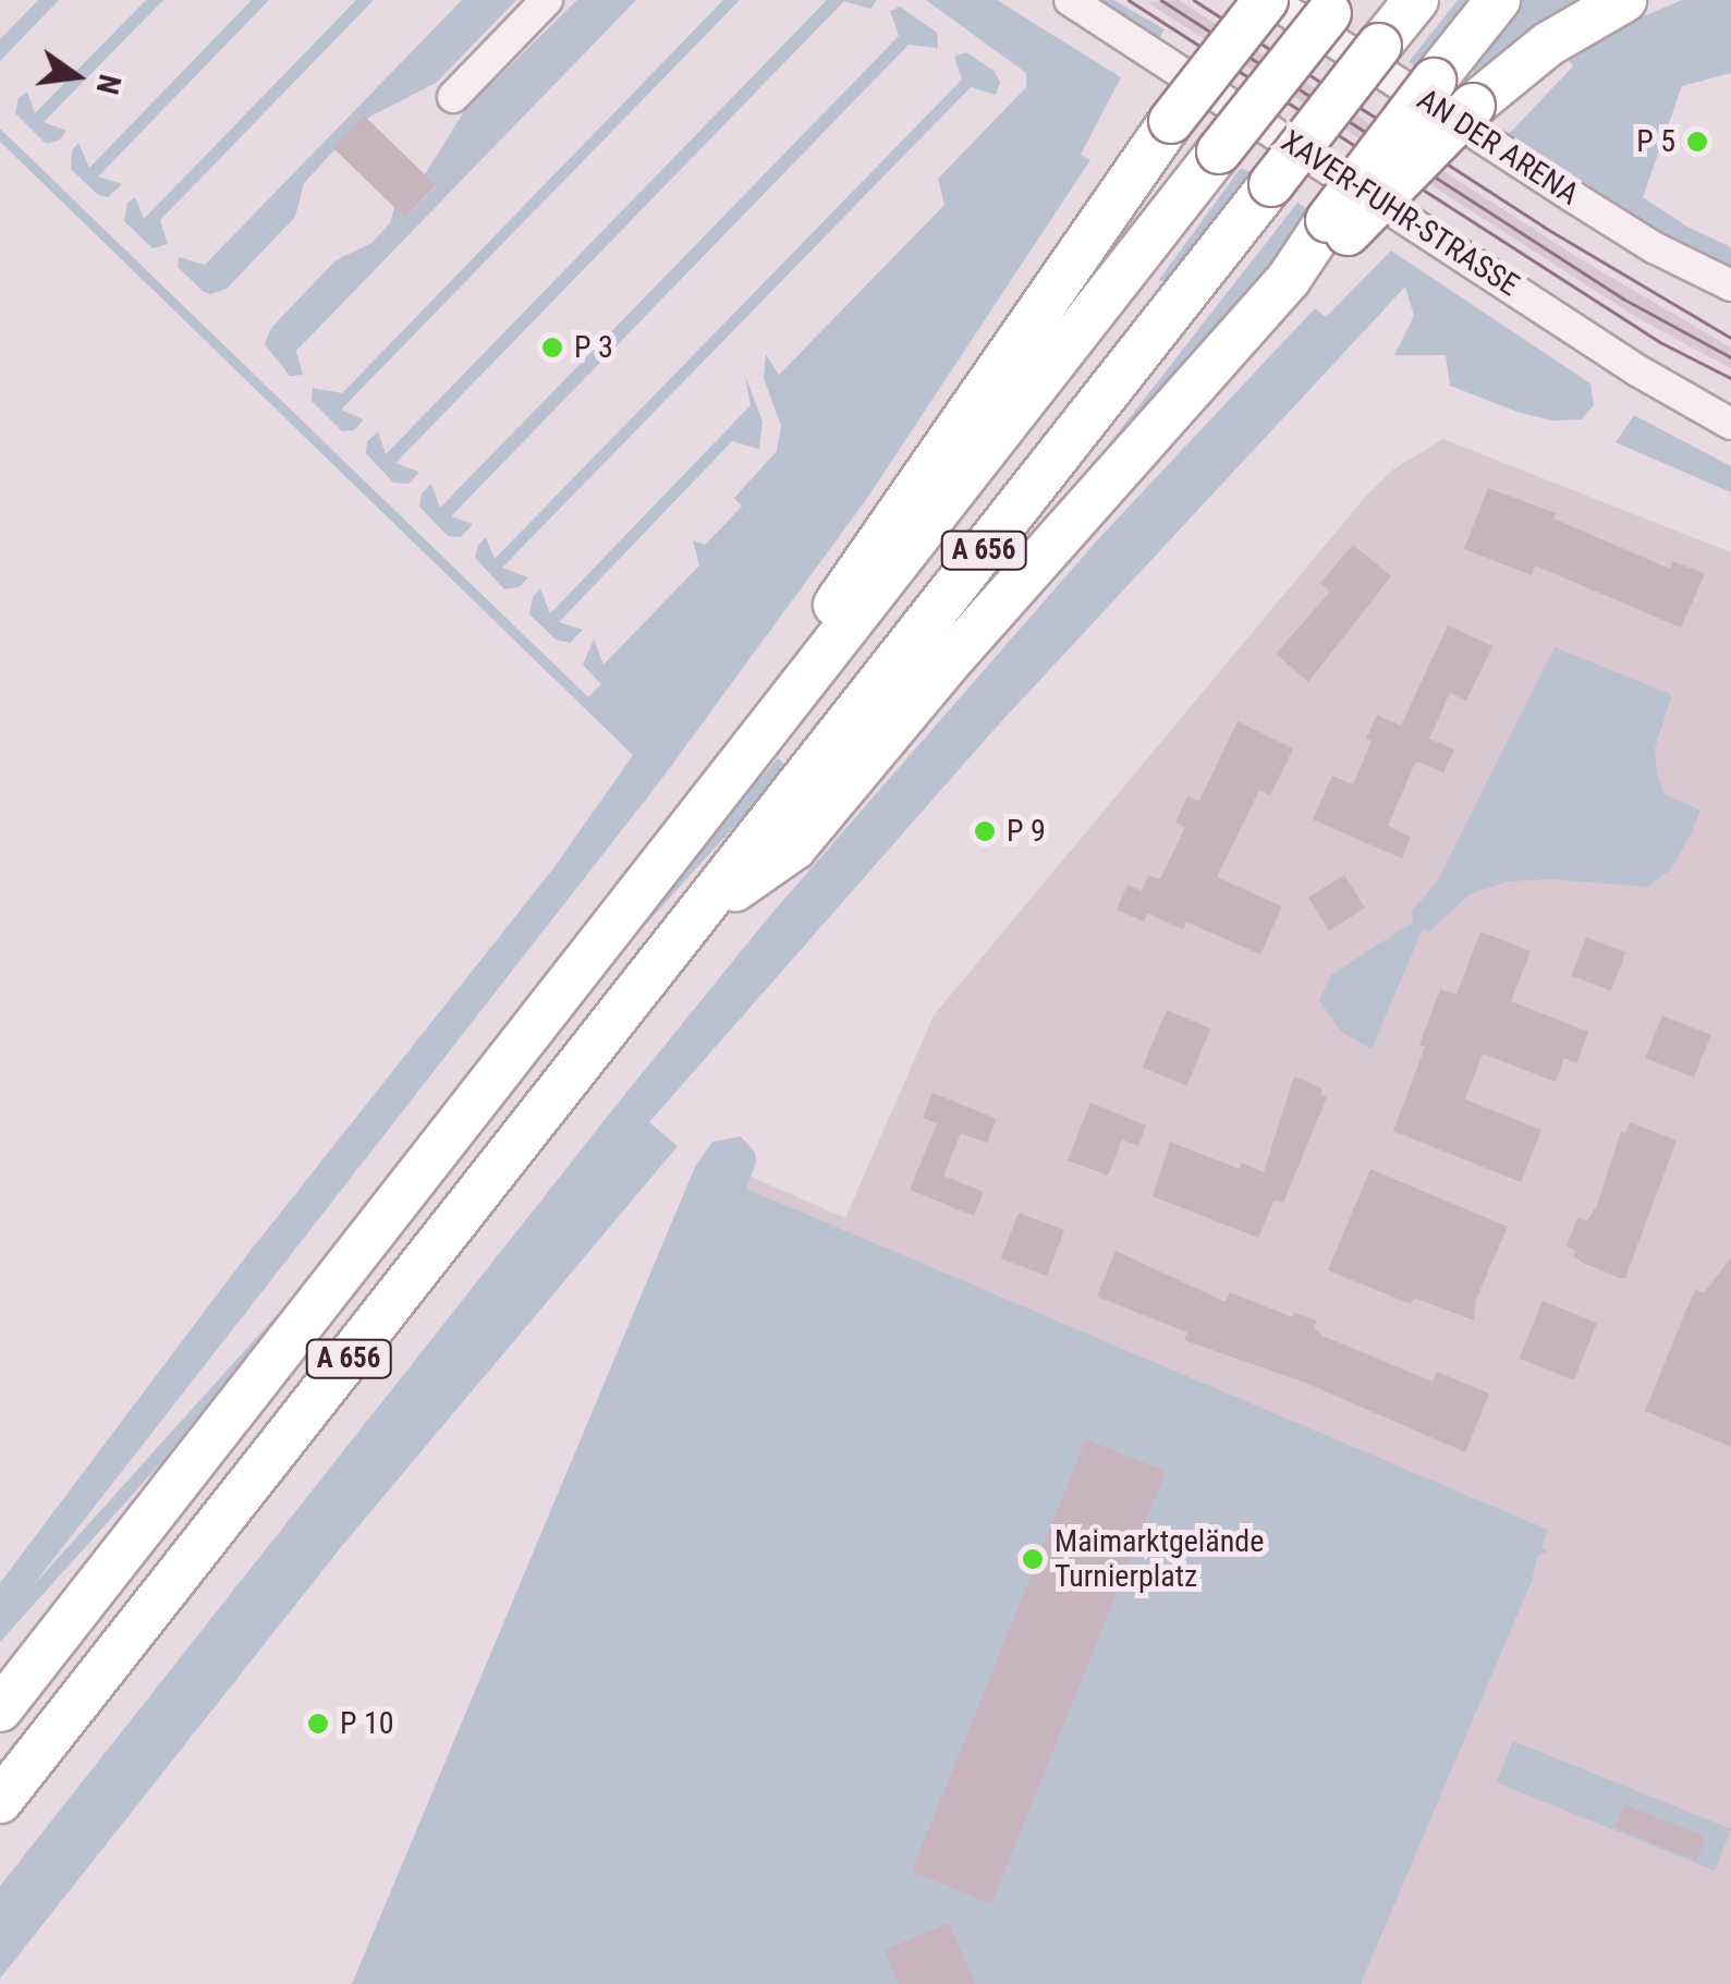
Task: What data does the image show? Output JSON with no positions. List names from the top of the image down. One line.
{"streets":{"highway":["A 656"],"street":["AN DER ARENA","XAVER-FUHR-STRASSE"]},"places":["P 5","P 3","P 9","Maimarktgelände Turnierplatz","P 10"],"north":"right"}
